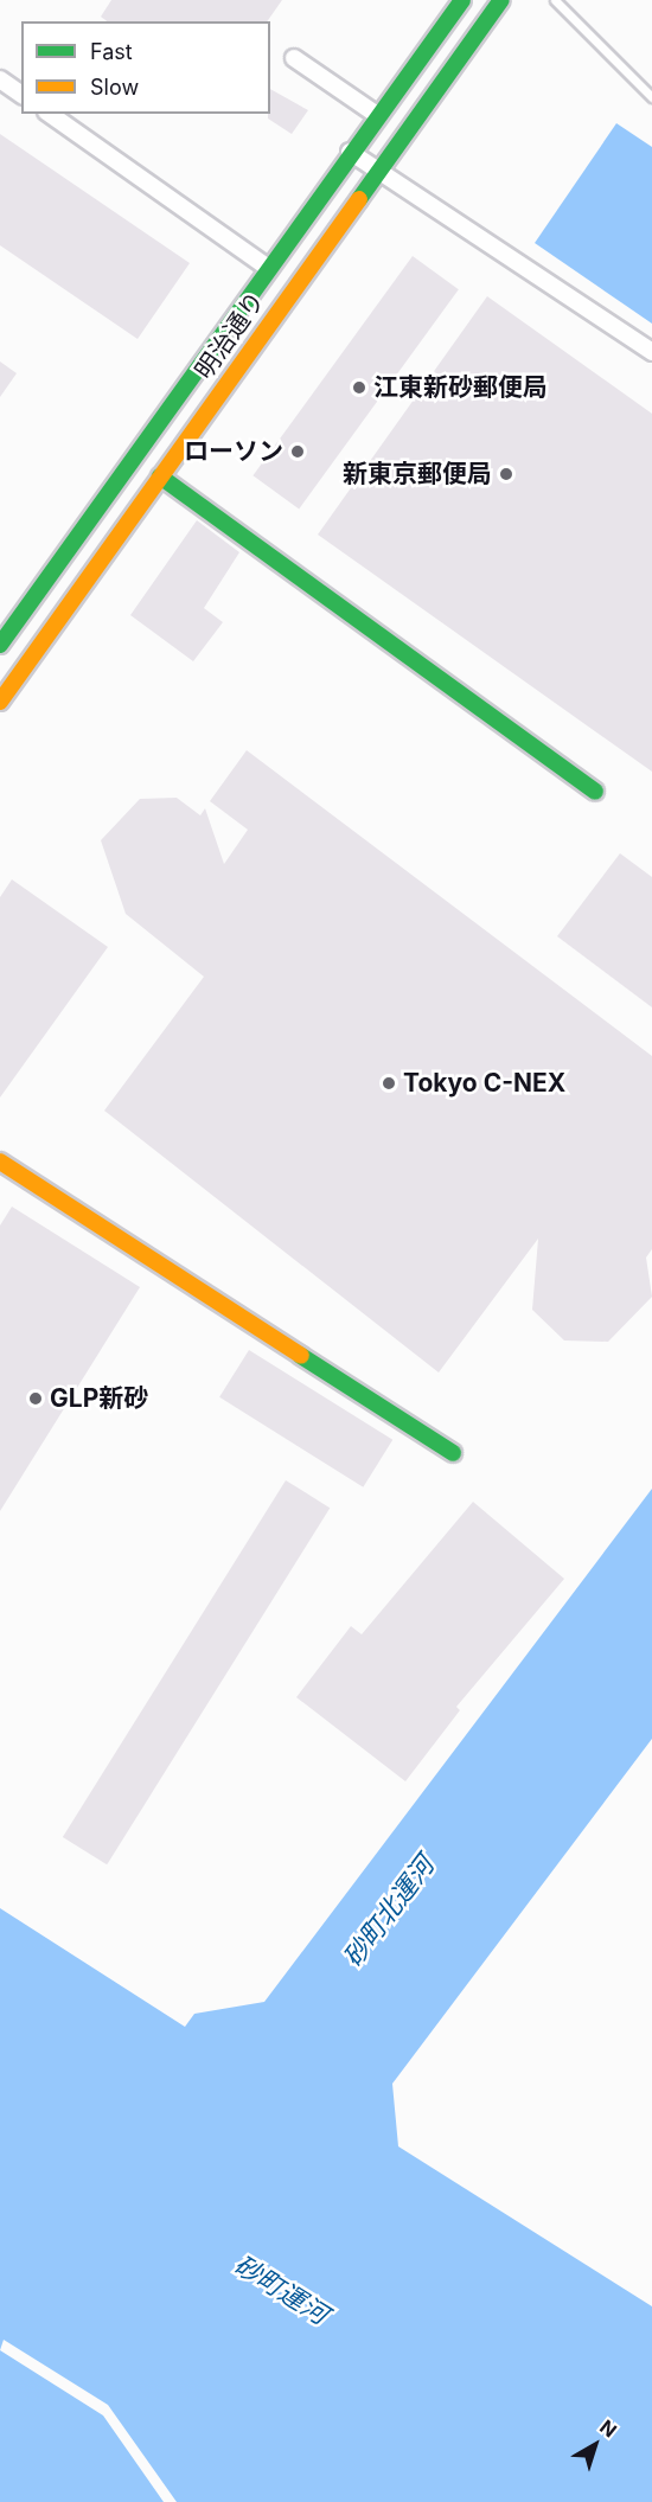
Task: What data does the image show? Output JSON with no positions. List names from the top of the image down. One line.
{"streets":{"main road":["明治通り"]},"water":["砂町北運河","砂町運河"],"places":["江東新砂郵便局","ローソン","新東京郵便局","Tokyo C-NEX","GLP新砂"],"legend":["Fast","Slow"],"north":"top right"}
